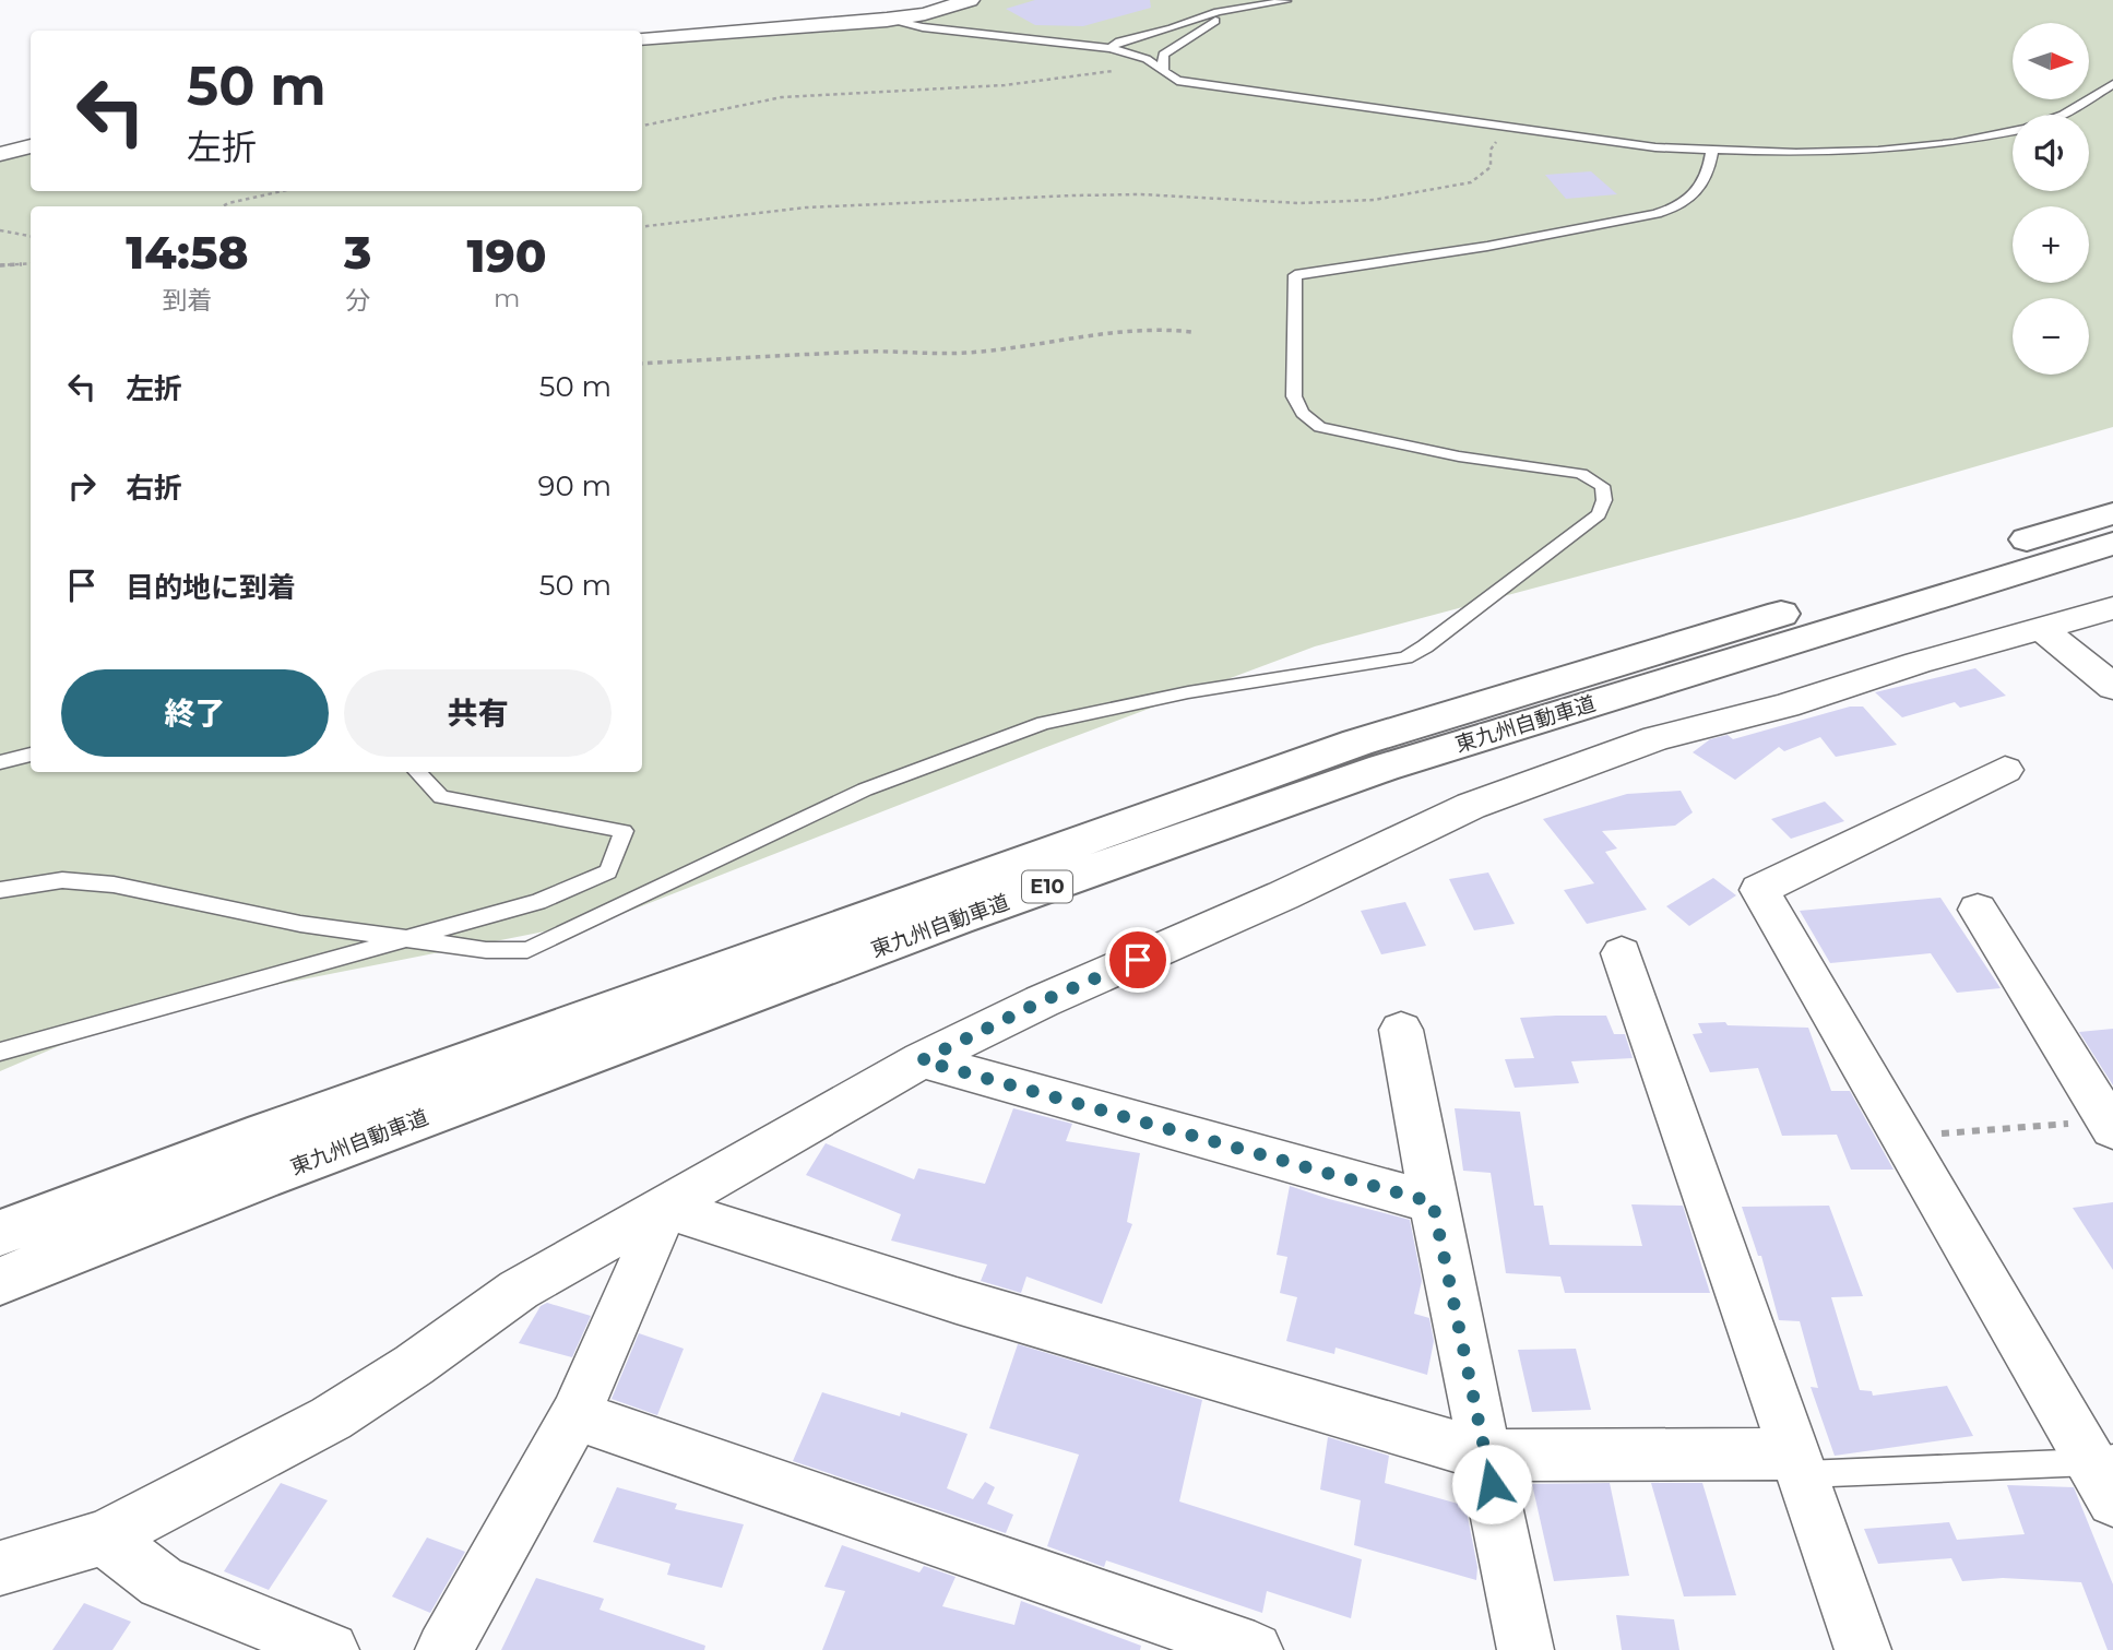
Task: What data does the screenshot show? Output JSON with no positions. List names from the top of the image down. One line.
{"streets":{"highway":["東九州自動車道","E10"]},"north":"right","page":{"map_buttons":["+","−"],"turn":["50 m","左折"],"eta":["14:58","到着","3","分","190","m"],"list":[{"name":"左折","value":"50 m"},{"name":"右折","value":"90 m"},{"name":"目的地に到着","value":"50 m"}],"buttons":["終了","共有"]}}
